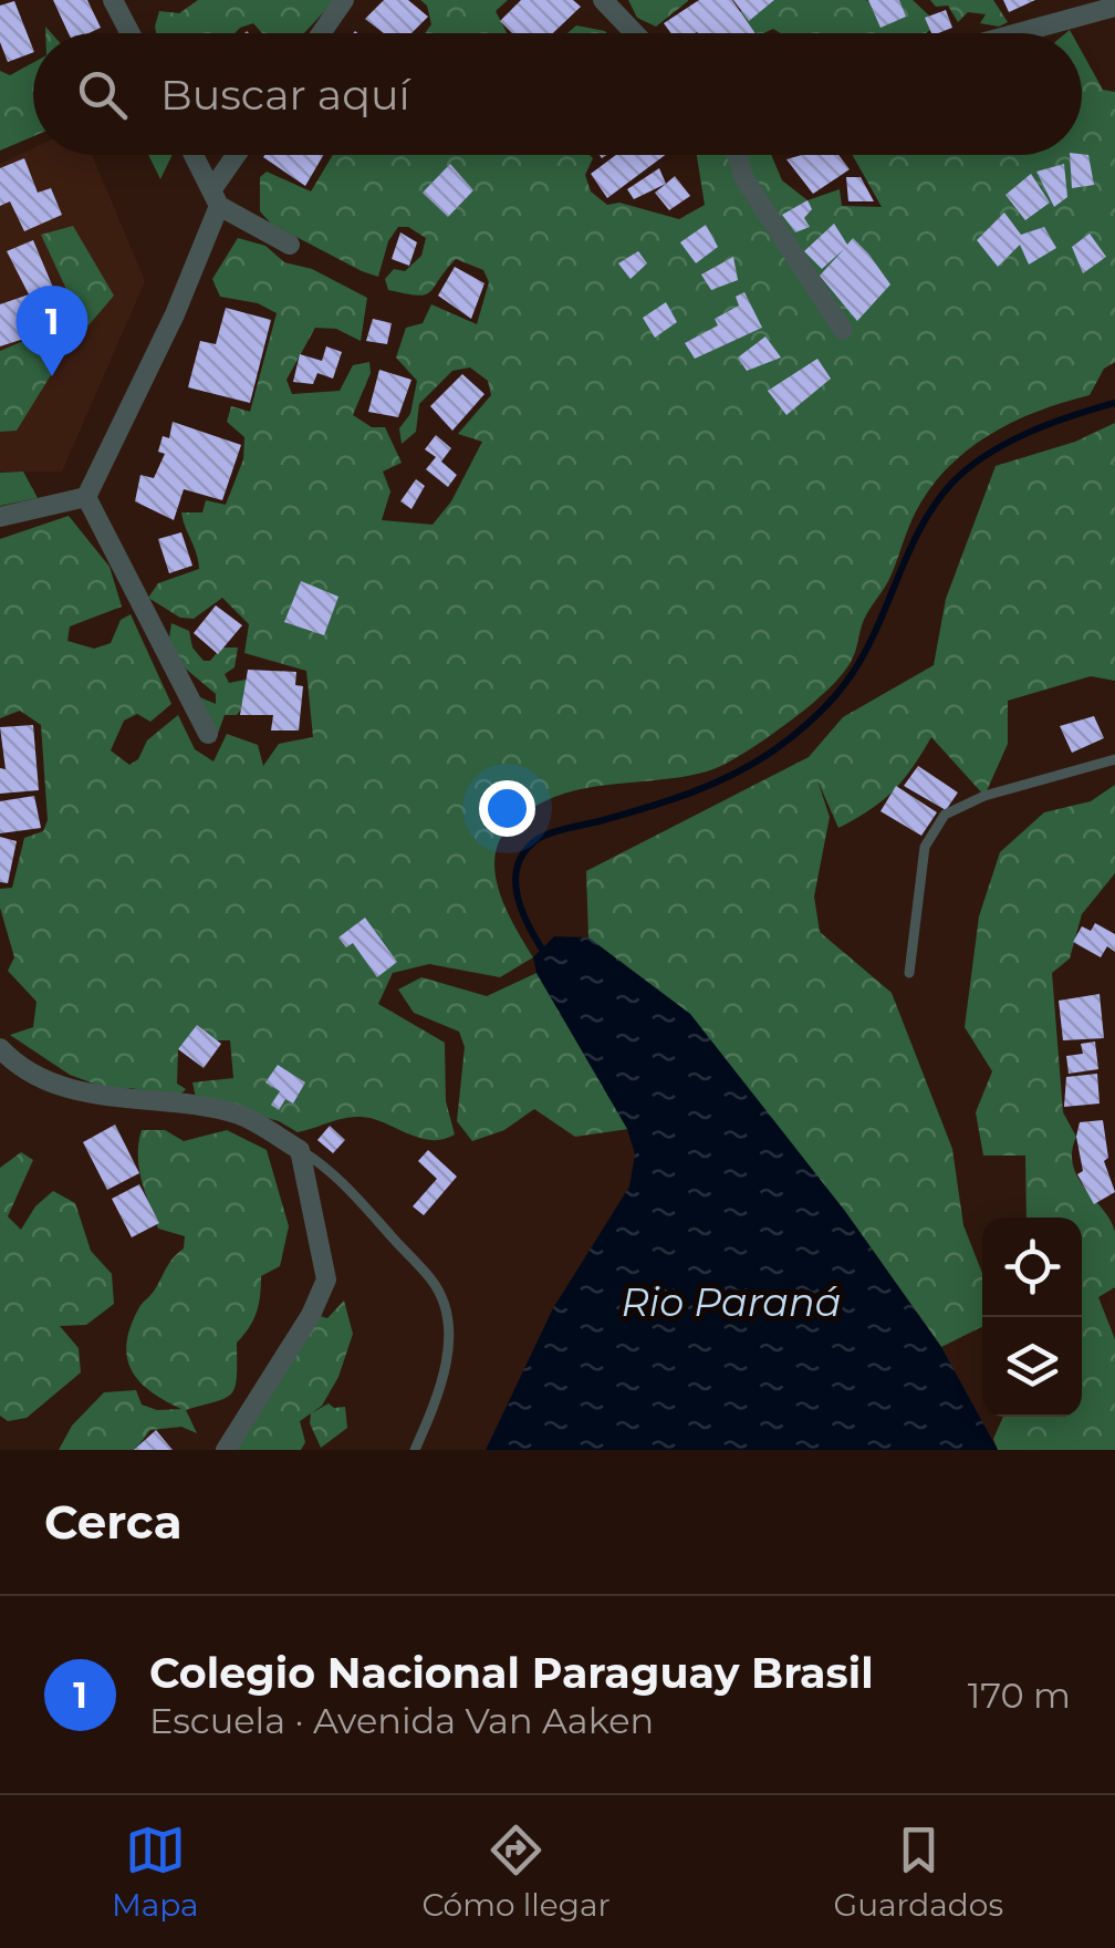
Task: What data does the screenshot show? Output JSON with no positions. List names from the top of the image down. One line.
{"water":["Rio Paraná"],"page":{"search":"Buscar aquí","pins":"1","heading":"Cerca","list":[{"mark":"1","name":"Colegio Nacional Paraguay Brasil","note":"Escuela · Avenida Van Aaken","value":"170 m"}],"nav":["Mapa","Cómo llegar","Guardados"]}}
